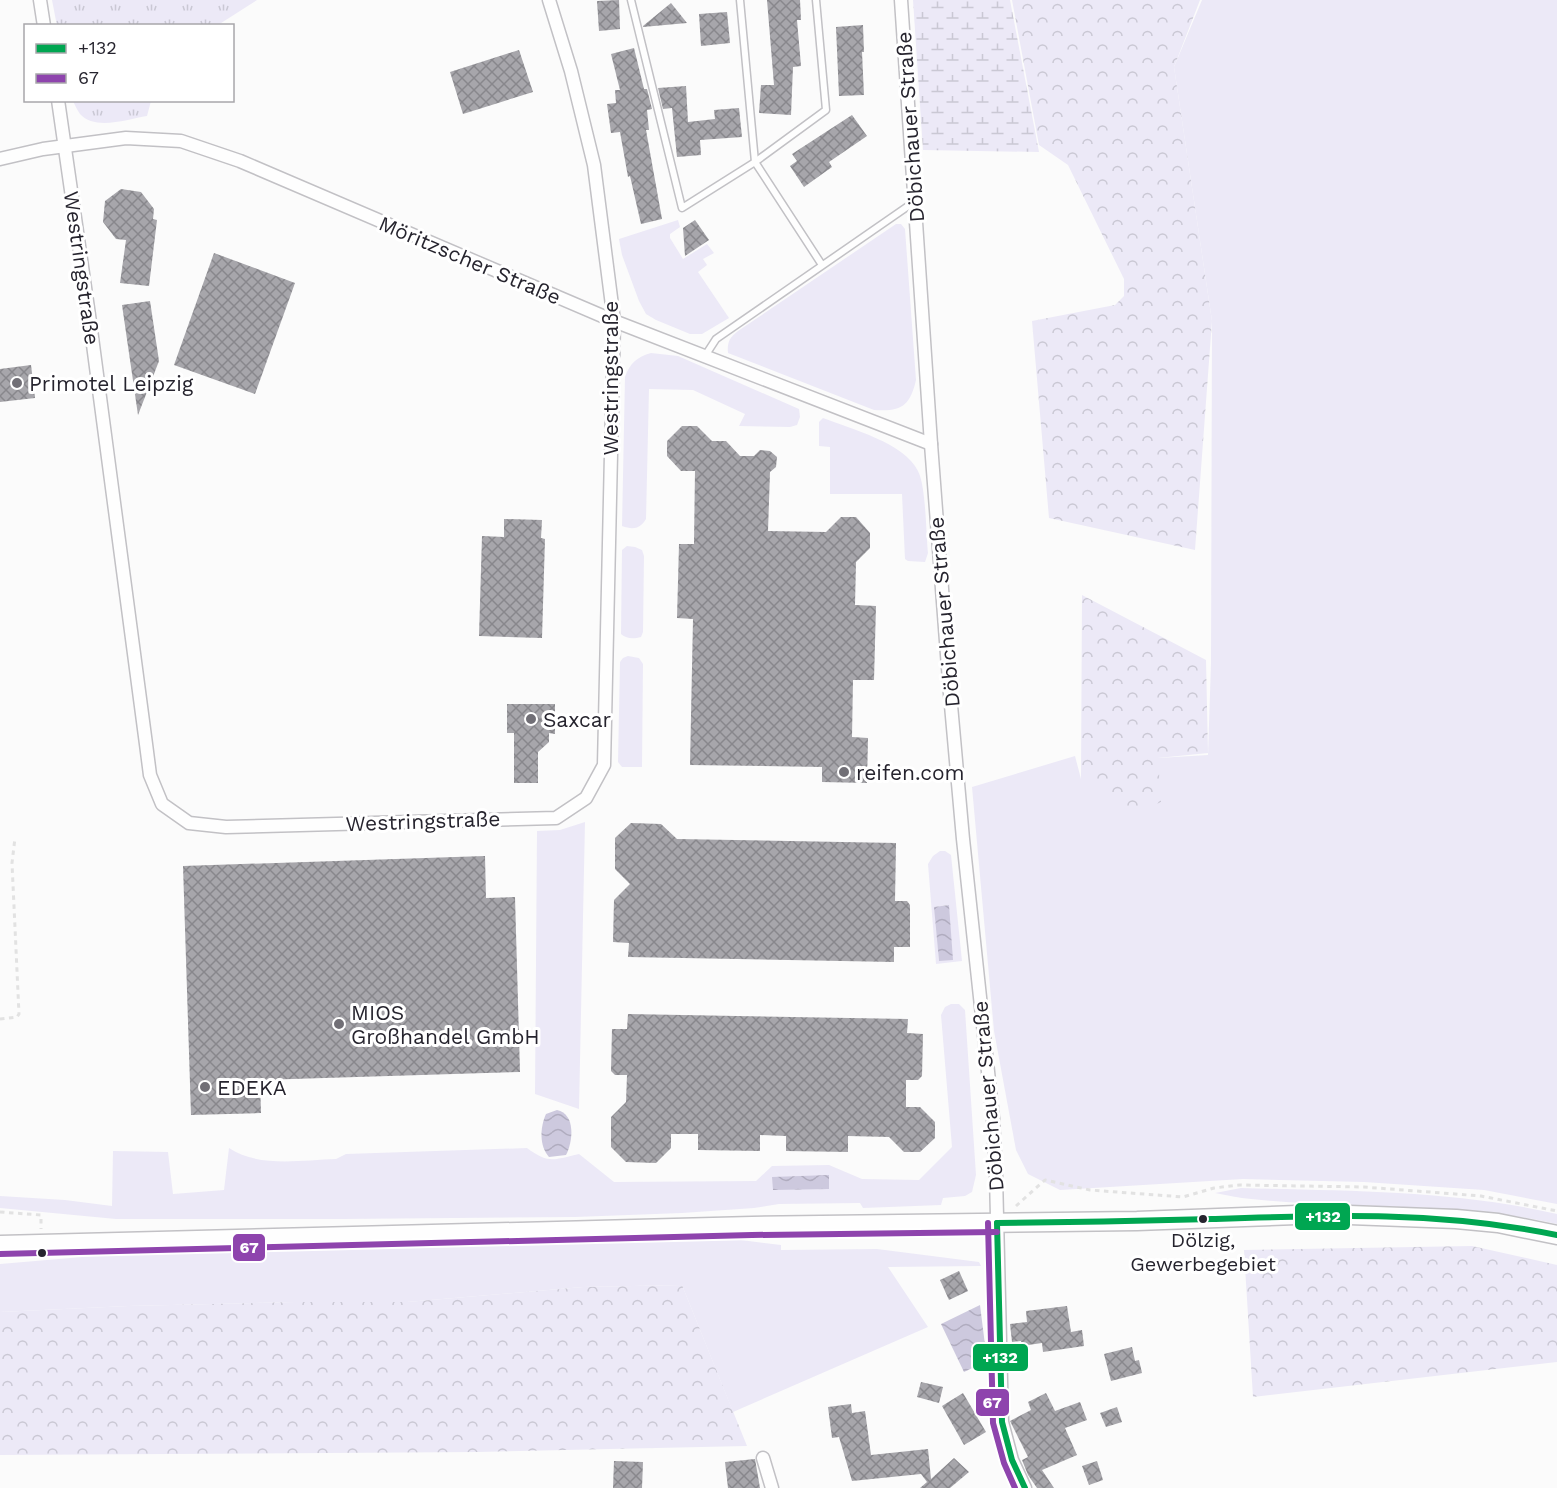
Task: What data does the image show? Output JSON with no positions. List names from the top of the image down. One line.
{"streets":{"street":["Döbichauer Straße","Möritzscher Straße","Westringstraße"]},"crossings":[["Döbichauer Straße","Möritzscher Straße"],["Möritzscher Straße","Westringstraße"]],"places":["Primotel Leipzig","Saxcar","reifen.com","MIOS Großhandel GmbH","EDEKA","Dölzig, Gewerbegebiet"],"lines":["transit line +132","transit line 67"],"legend":["+132","67"]}
